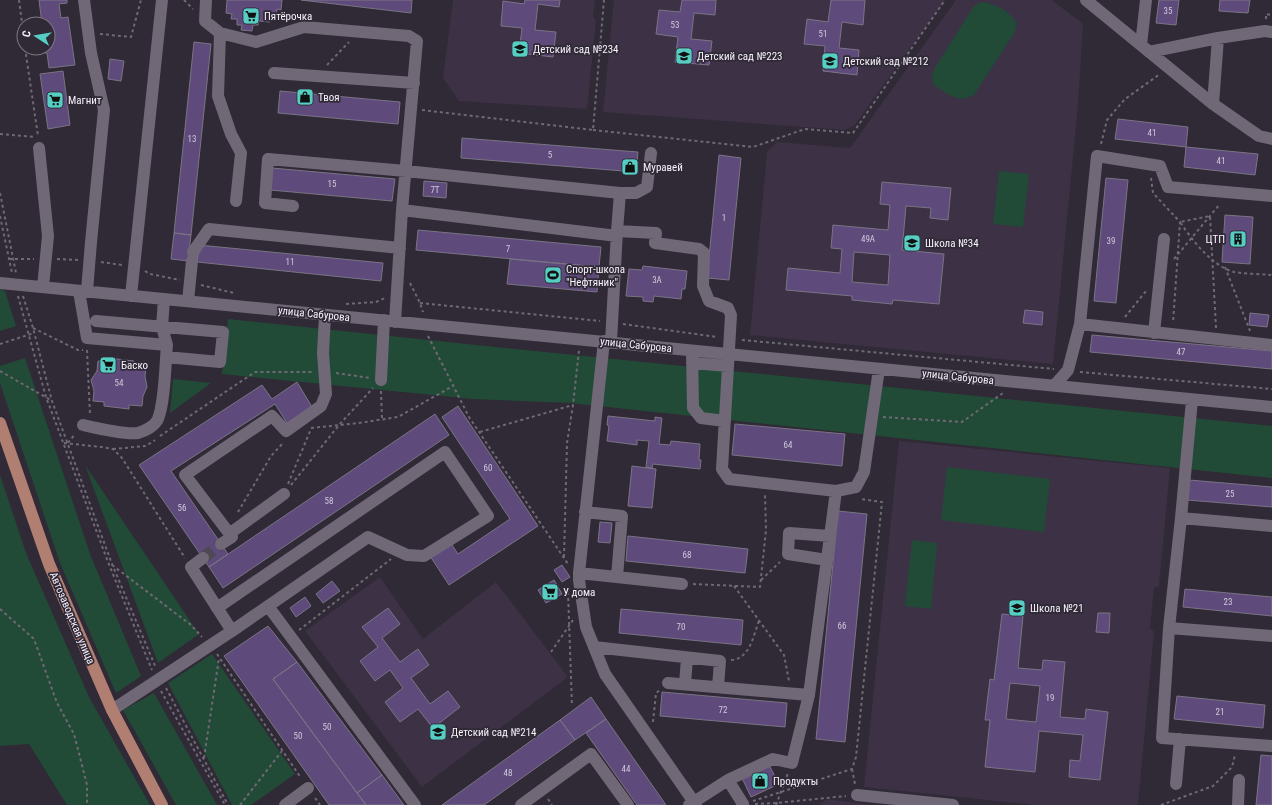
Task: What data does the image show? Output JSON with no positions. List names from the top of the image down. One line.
{"streets":{"main road":["Автозаводская улица"],"street":["улица Сабурова"]},"places":{"supermarket":["Пятёрочка","Магнит","Баско","У дома"],"school or university":["Детский сад №234","Детский сад №223","Детский сад №212","Школа №34","Школа №21","Детский сад №214"],"shop":["Твоя","Муравей","Продукты"],"building":["ЦТП"],"sports":["Спорт-школа \"Нефтяник\""]},"house_numbers":["35","53","51","41","13","5","41","15","7Т","1","49А","39","7","11","3А","47","54","64","60","25","58","56","68","23","66","70","19","72","21","50","50","44","48"],"north":"left"}
